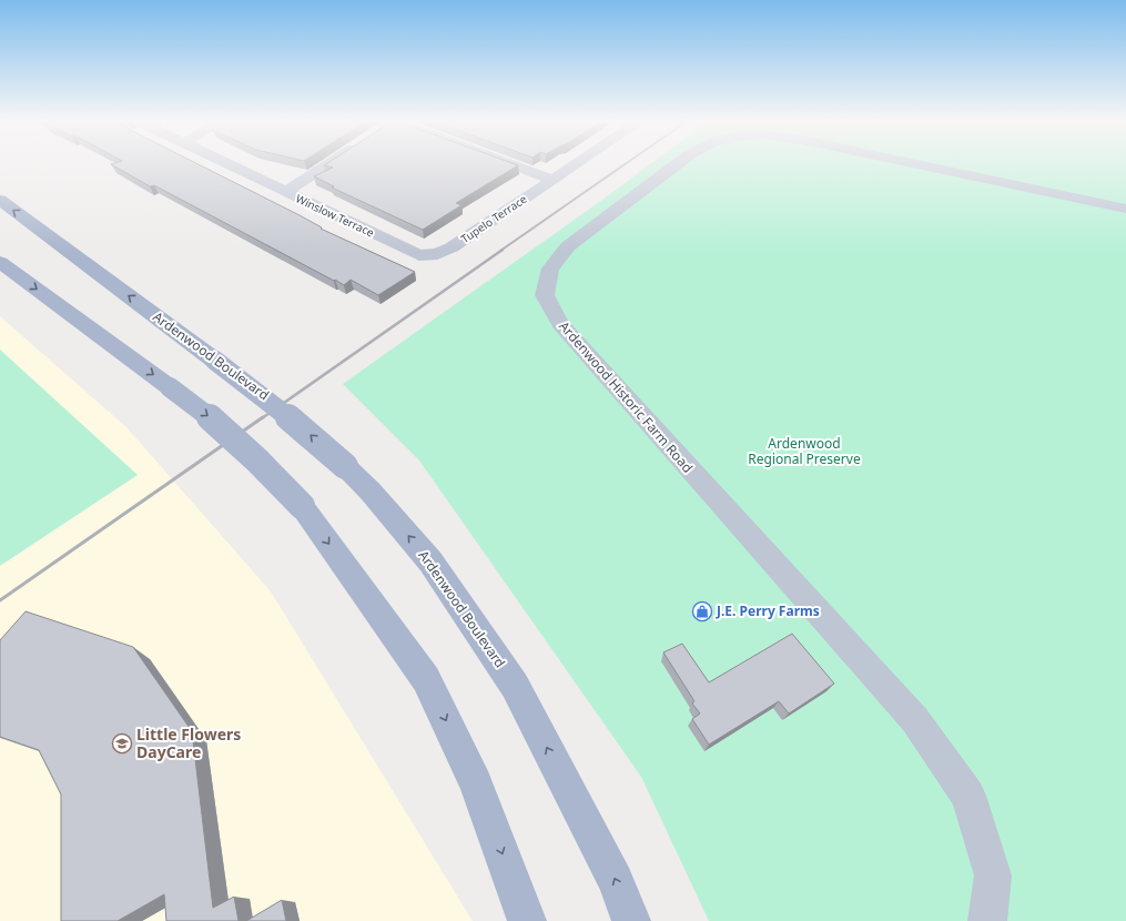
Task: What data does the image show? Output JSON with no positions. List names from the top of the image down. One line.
{"streets":{"main road":["Ardenwood Boulevard"],"street":["Winslow Terrace","Tupelo Terrace","Ardenwood Historic Farm Road"]},"crossings":[["Winslow Terrace","Tupelo Terrace"]],"parks":["Ardenwood Regional Preserve"],"places":{"shop":["J.E. Perry Farms"],"school or university":["Little Flowers DayCare"]}}
